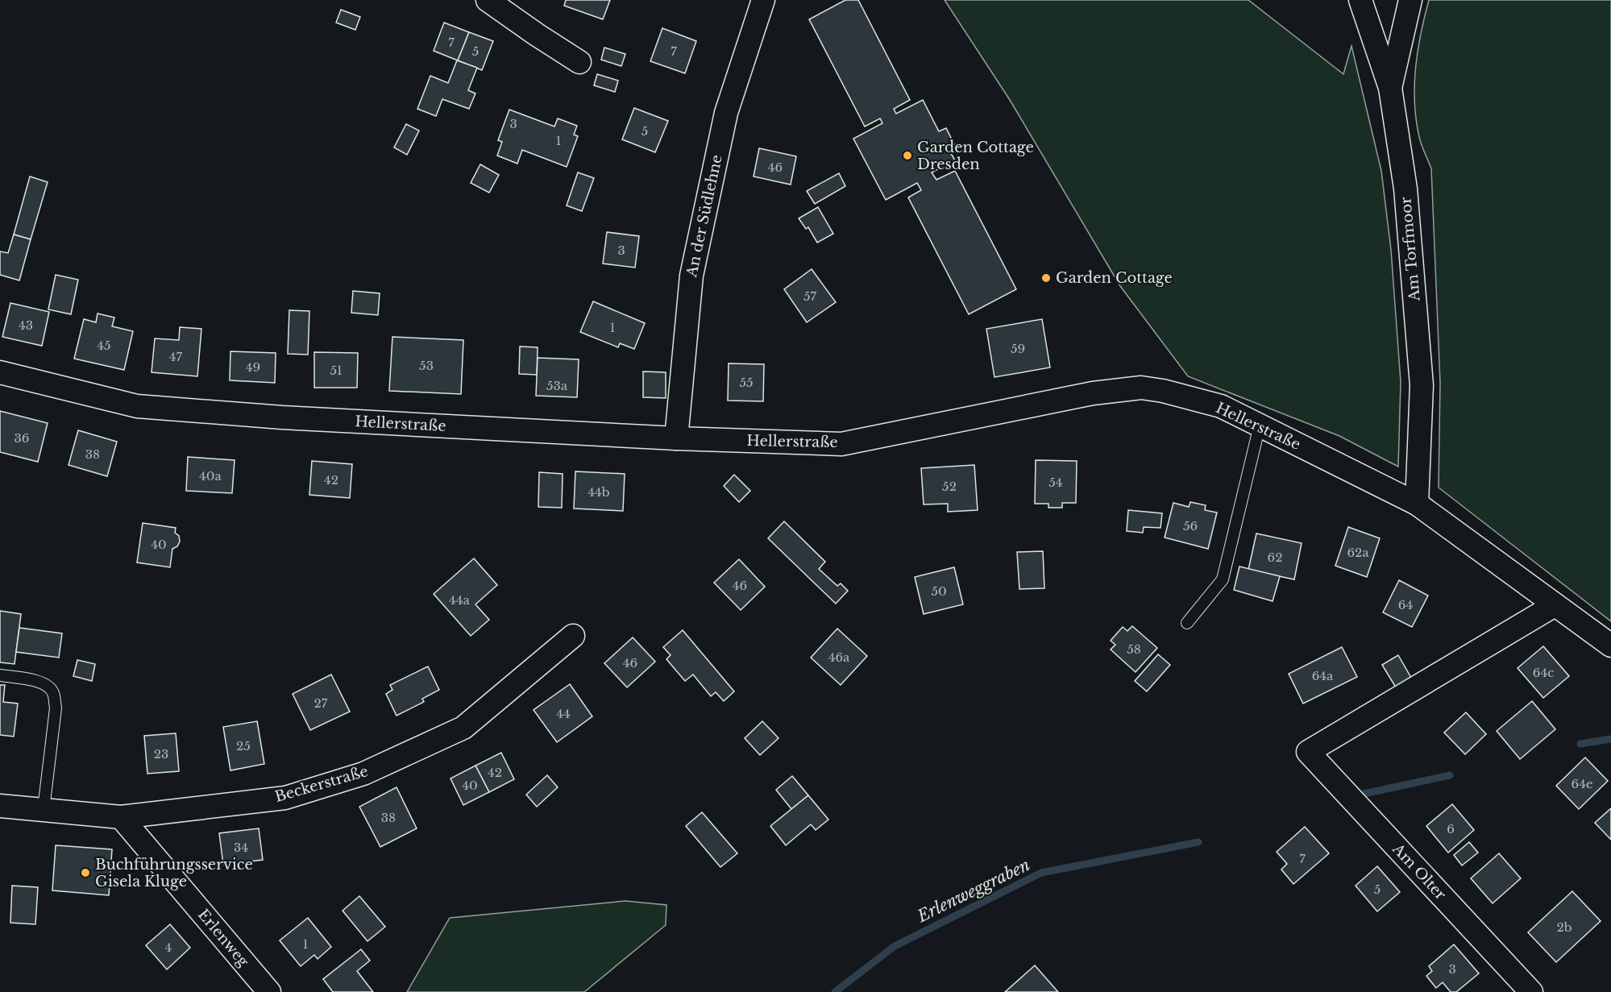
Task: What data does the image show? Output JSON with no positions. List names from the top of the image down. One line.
{"streets":{"street":["An der Südlehne","Am Torfmoor","Hellerstraße","Beckerstraße","Am Olter","Erlenweg"]},"crossings":[["An der Südlehne","Hellerstraße"],["Am Torfmoor","Hellerstraße"],["Hellerstraße","Am Olter"],["Beckerstraße","Erlenweg"]],"water":["Erlenweggraben"],"places":["Garden Cottage Dresden","Garden Cottage","Buchführungsservice Gisela Kluge"],"house_numbers":["7","5","7","3","5","1","46","3","57","43","1","45","59","47","53","49","51","55","53a","36","38","40a","42","54","52","44b","56","40","62a","62","46","50","44a","64","58","46a","46","64c","64a","27","44","25","23","42","64e","40","38","6","34","7","5","2b","1","4","3"]}
